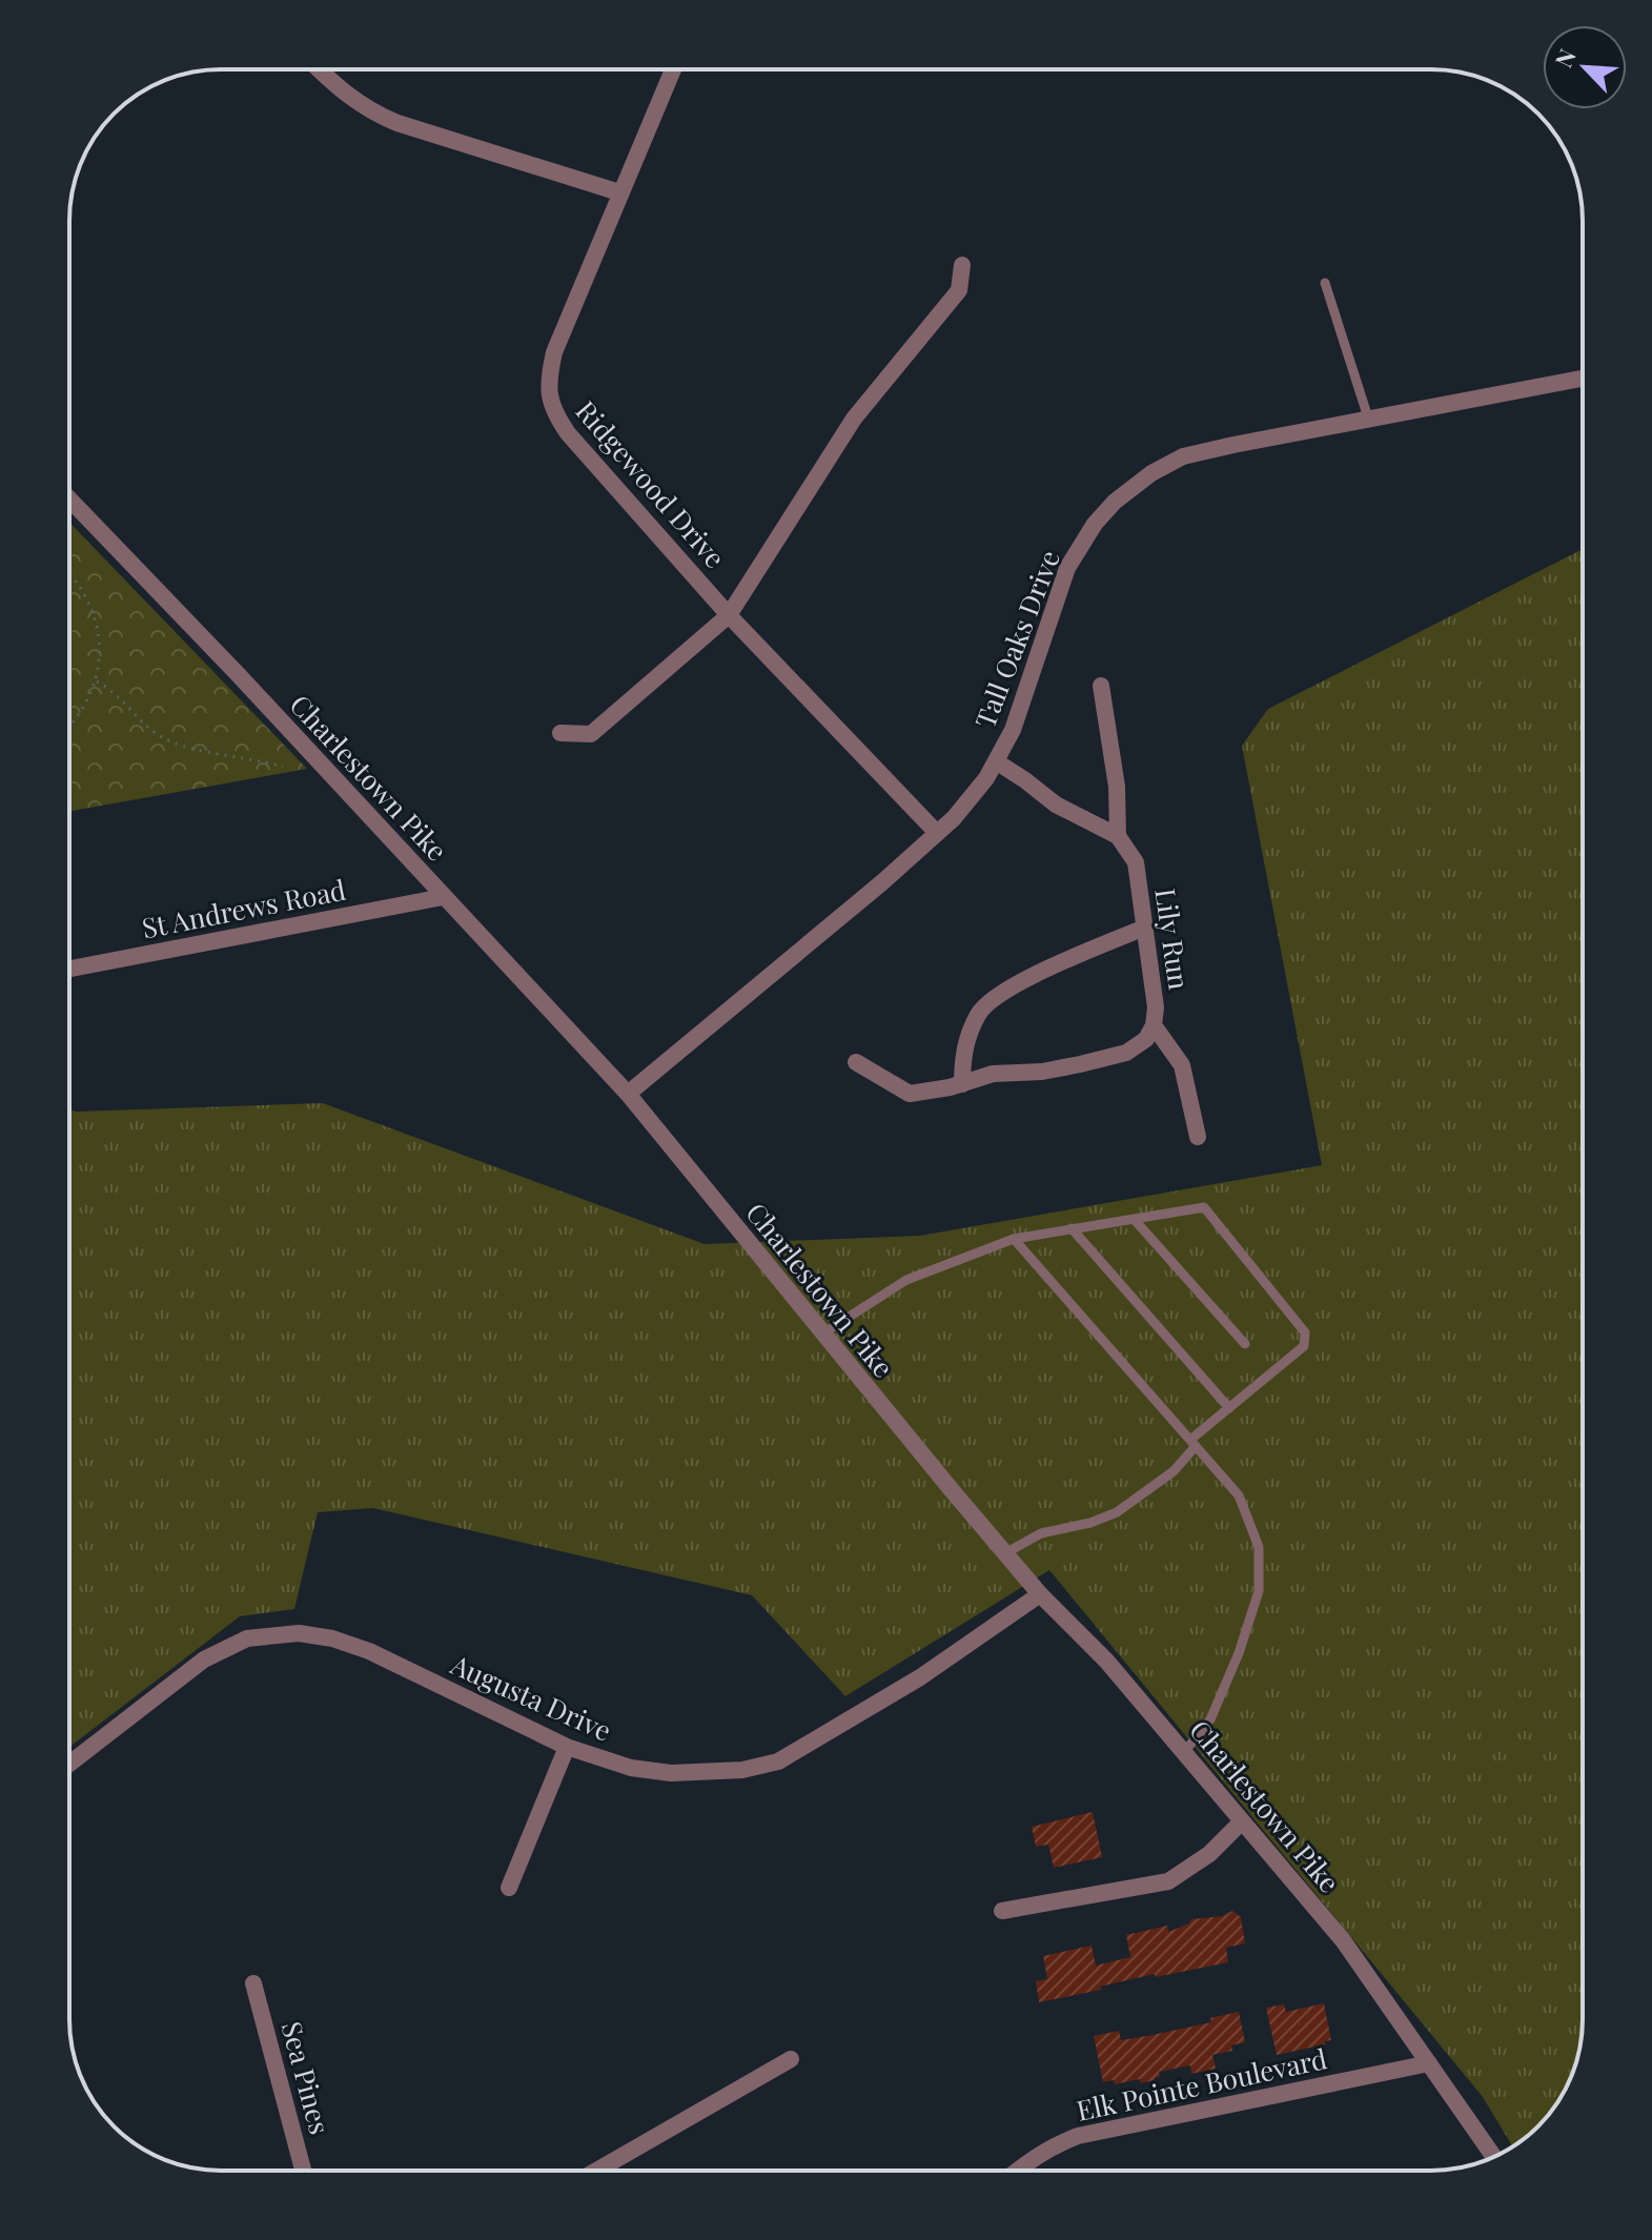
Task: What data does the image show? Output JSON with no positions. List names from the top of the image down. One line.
{"streets":{"street":["Ridgewood Drive","Tall Oaks Drive","Charlestown Pike","St Andrews Road","Lily Run","Augusta Drive","Sea Pines","Elk Pointe Boulevard"]},"crossings":[["Ridgewood Drive","Tall Oaks Drive"],["Tall Oaks Drive","Charlestown Pike"],["Charlestown Pike","St Andrews Road"],["Charlestown Pike","Augusta Drive"],["Charlestown Pike","Elk Pointe Boulevard"]],"north":"top left"}
